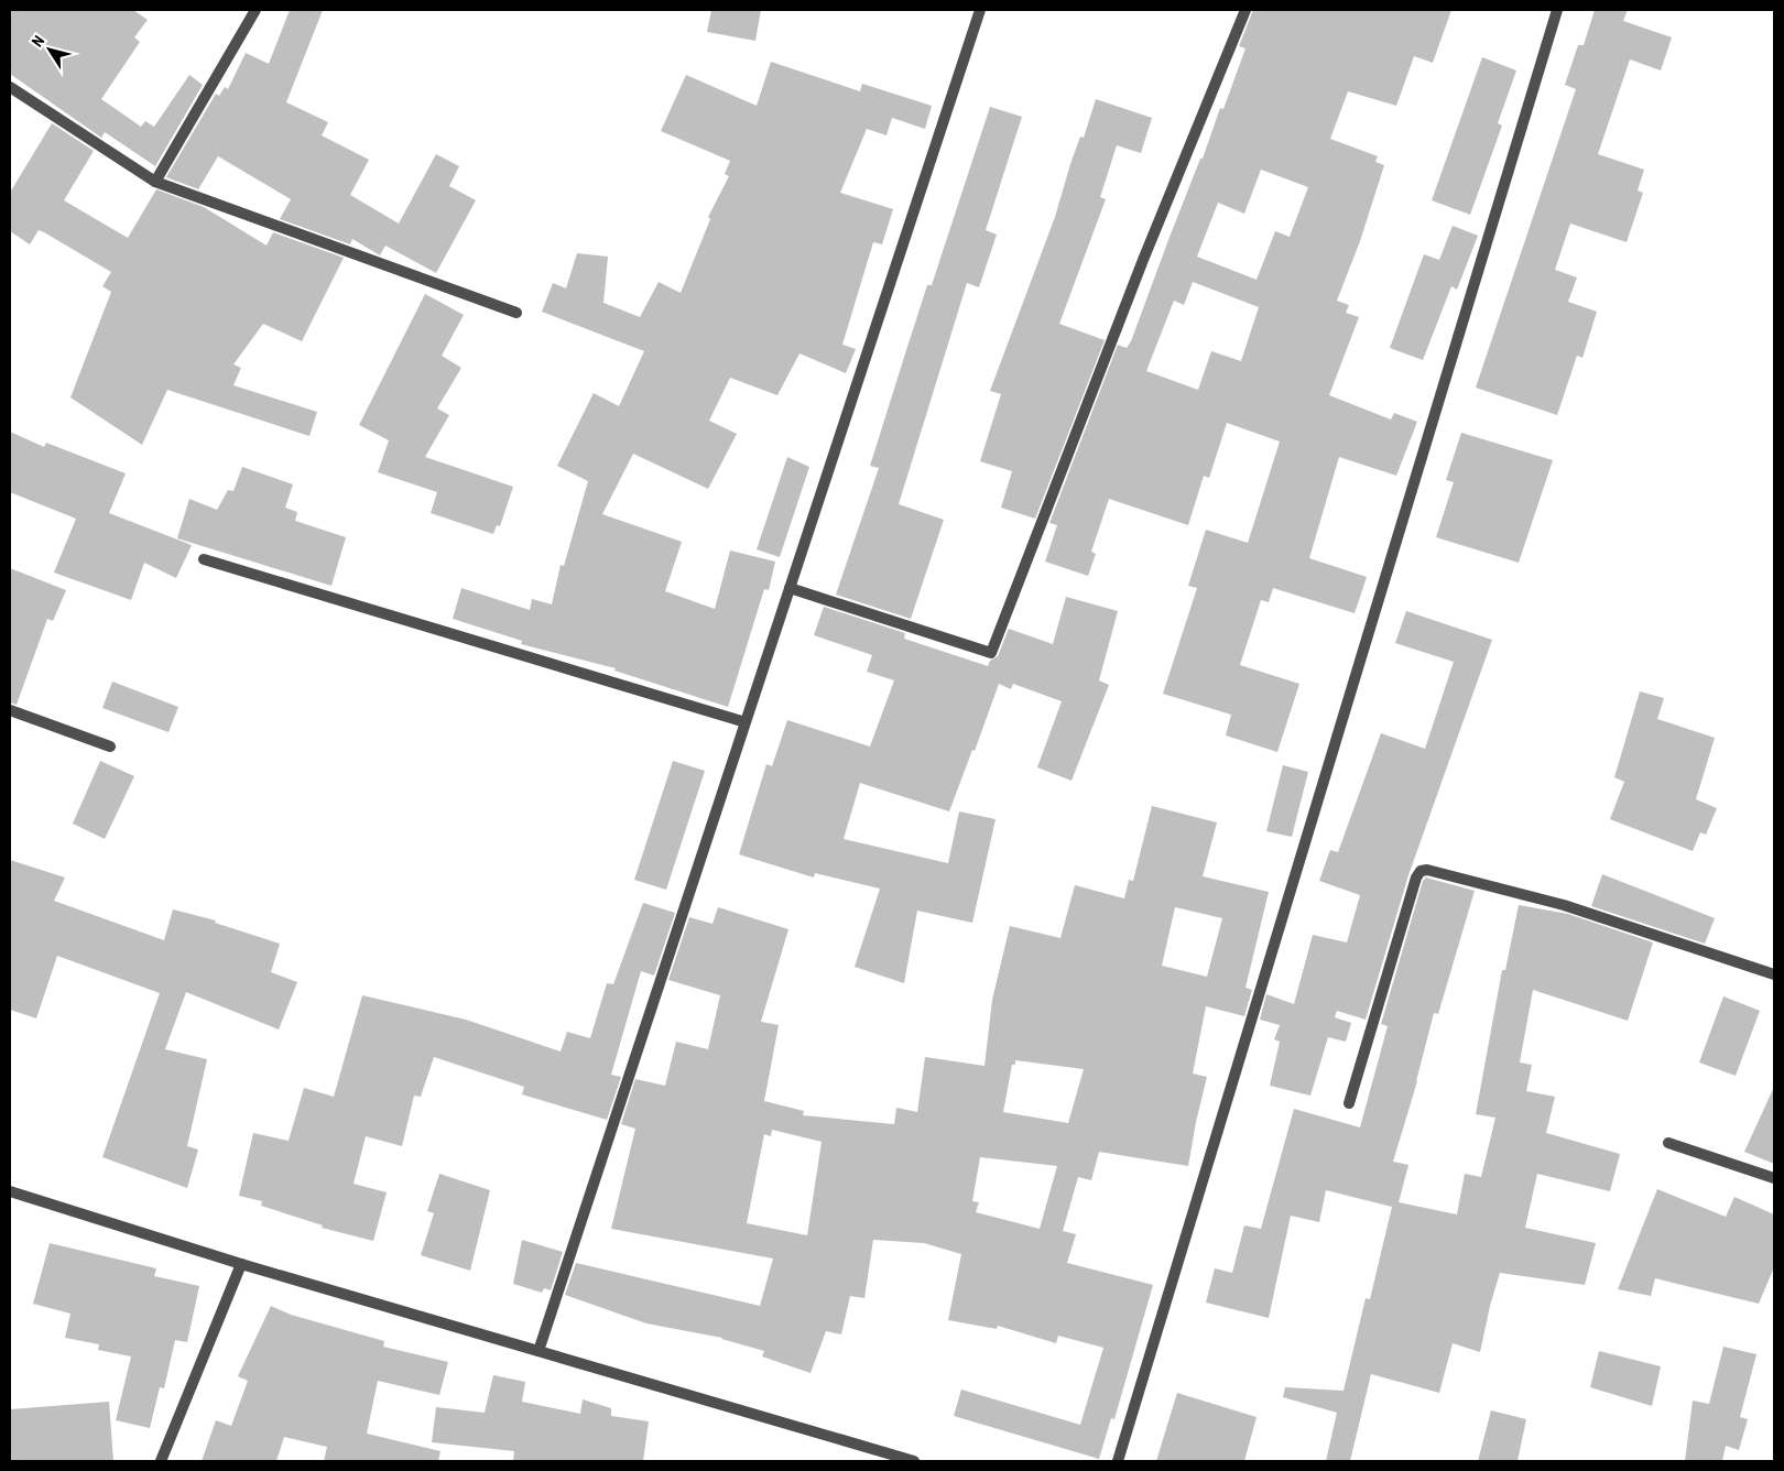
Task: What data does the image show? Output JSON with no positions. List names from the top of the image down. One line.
{"north":"top left"}
